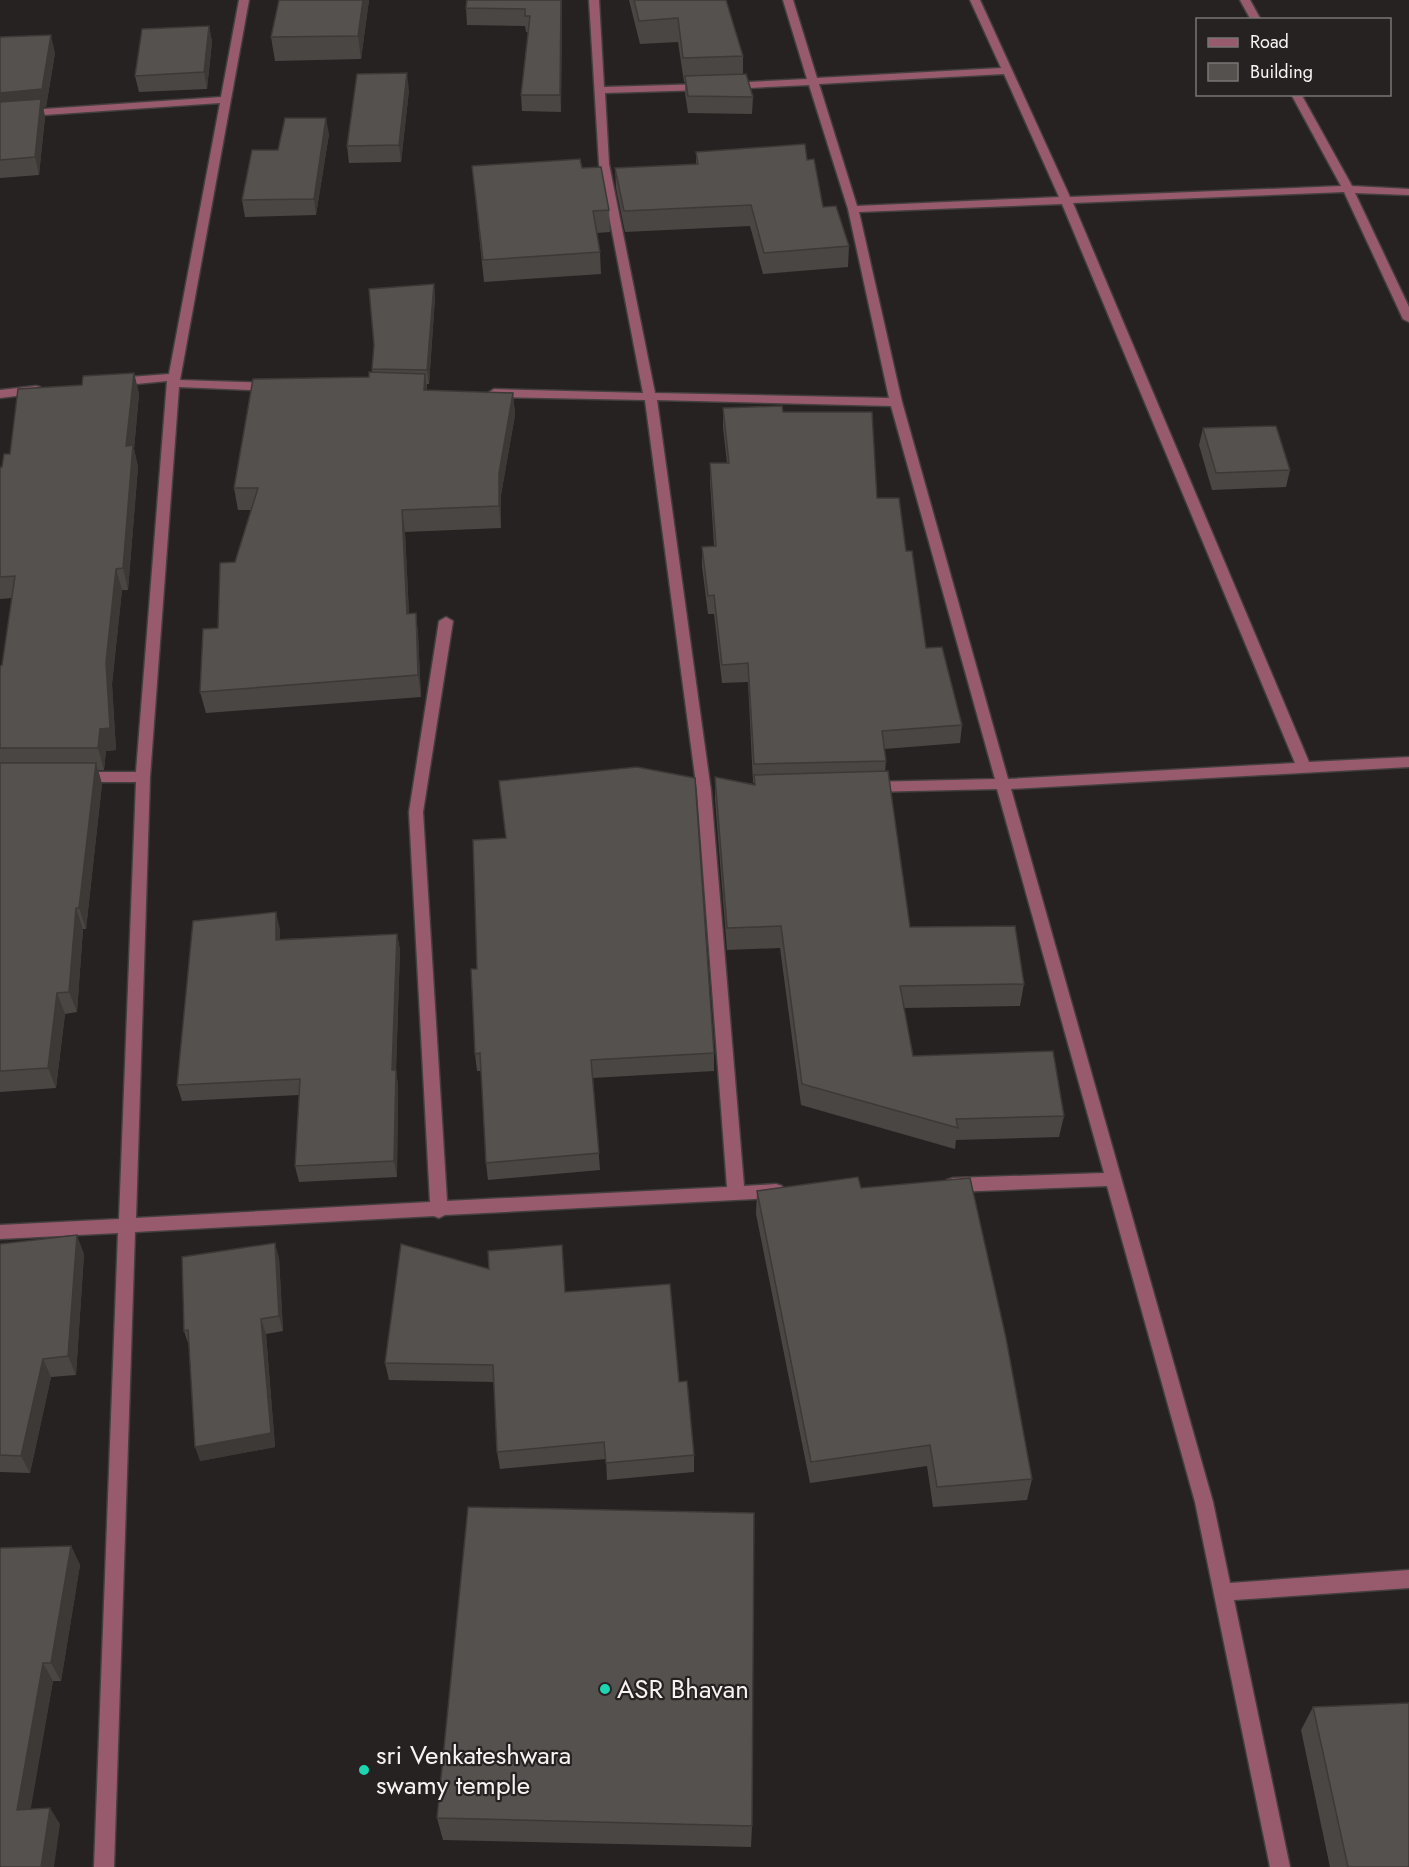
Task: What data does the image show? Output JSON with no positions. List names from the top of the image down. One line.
{"places":["ASR Bhavan","sri Venkateshwara swamy temple"],"legend":["Road","Building"]}
